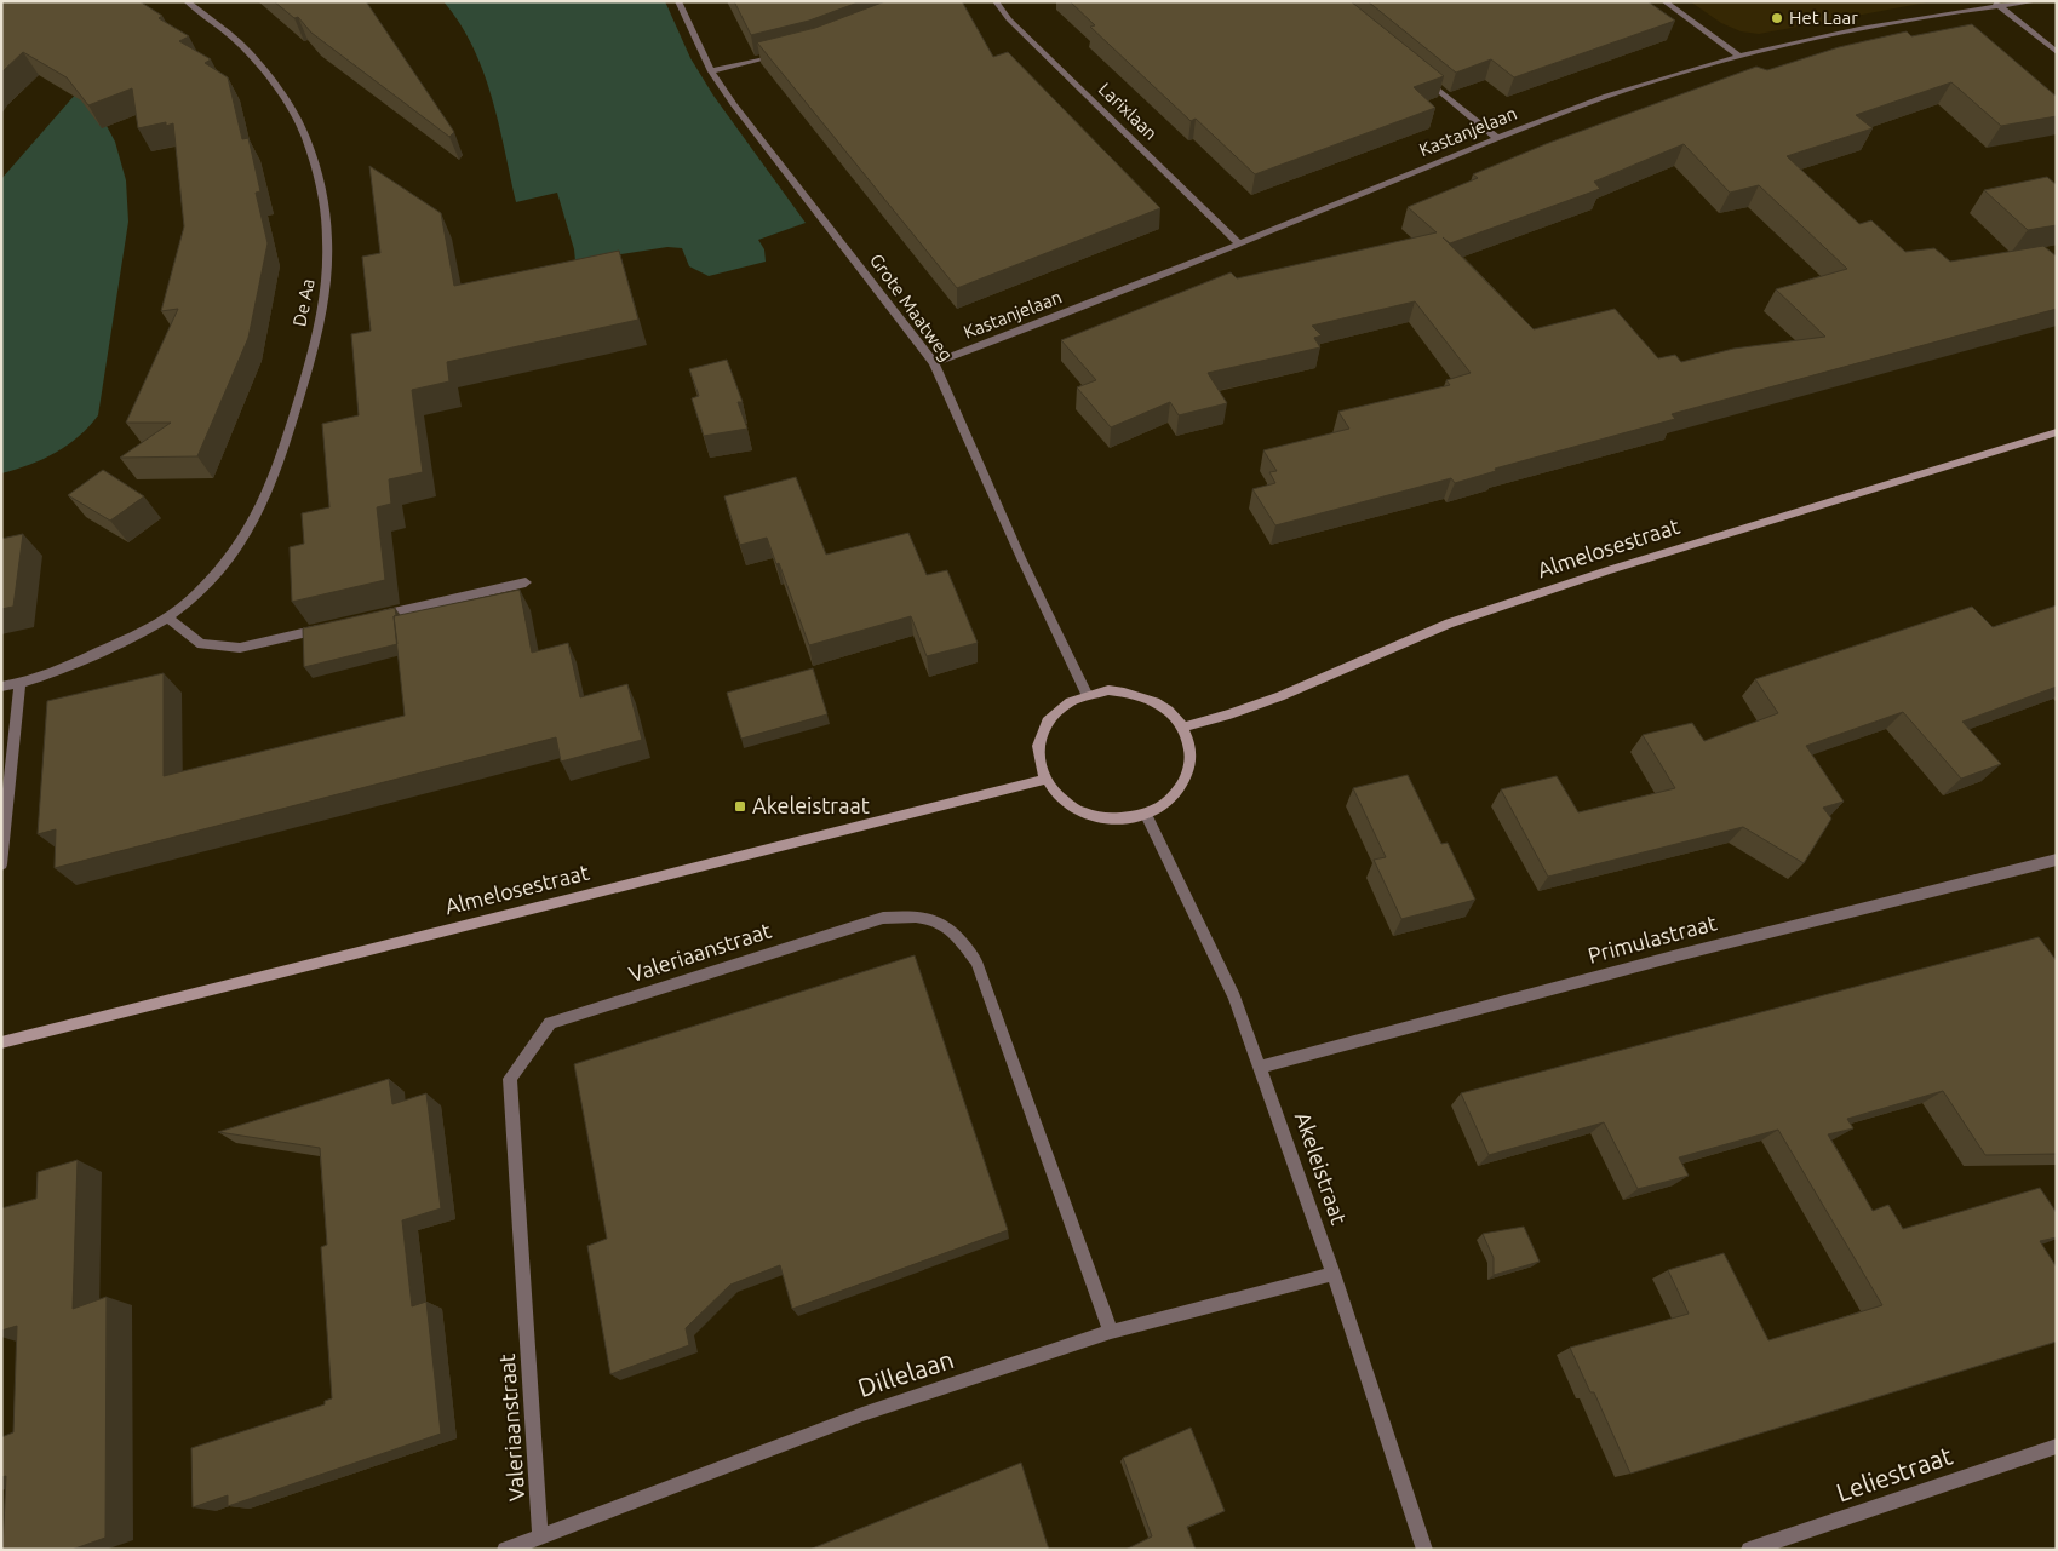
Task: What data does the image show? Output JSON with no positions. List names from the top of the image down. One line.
{"streets":{"street":["Larixlaan","Kastanjelaan","De Aa","Grote Maatweg","Almelosestraat","Primulastraat","Valeriaanstraat","Akeleistraat","Dillelaan","Leliestraat"]},"crossings":[["Larixlaan","Kastanjelaan"],["Kastanjelaan","Grote Maatweg"],["Grote Maatweg","Almelosestraat"],["Grote Maatweg","Akeleistraat"],["Almelosestraat","Akeleistraat"],["Primulastraat","Akeleistraat"],["Valeriaanstraat","Dillelaan"],["Akeleistraat","Dillelaan"]],"places":{"other":["Het Laar"],"transit":["Akeleistraat"]}}
